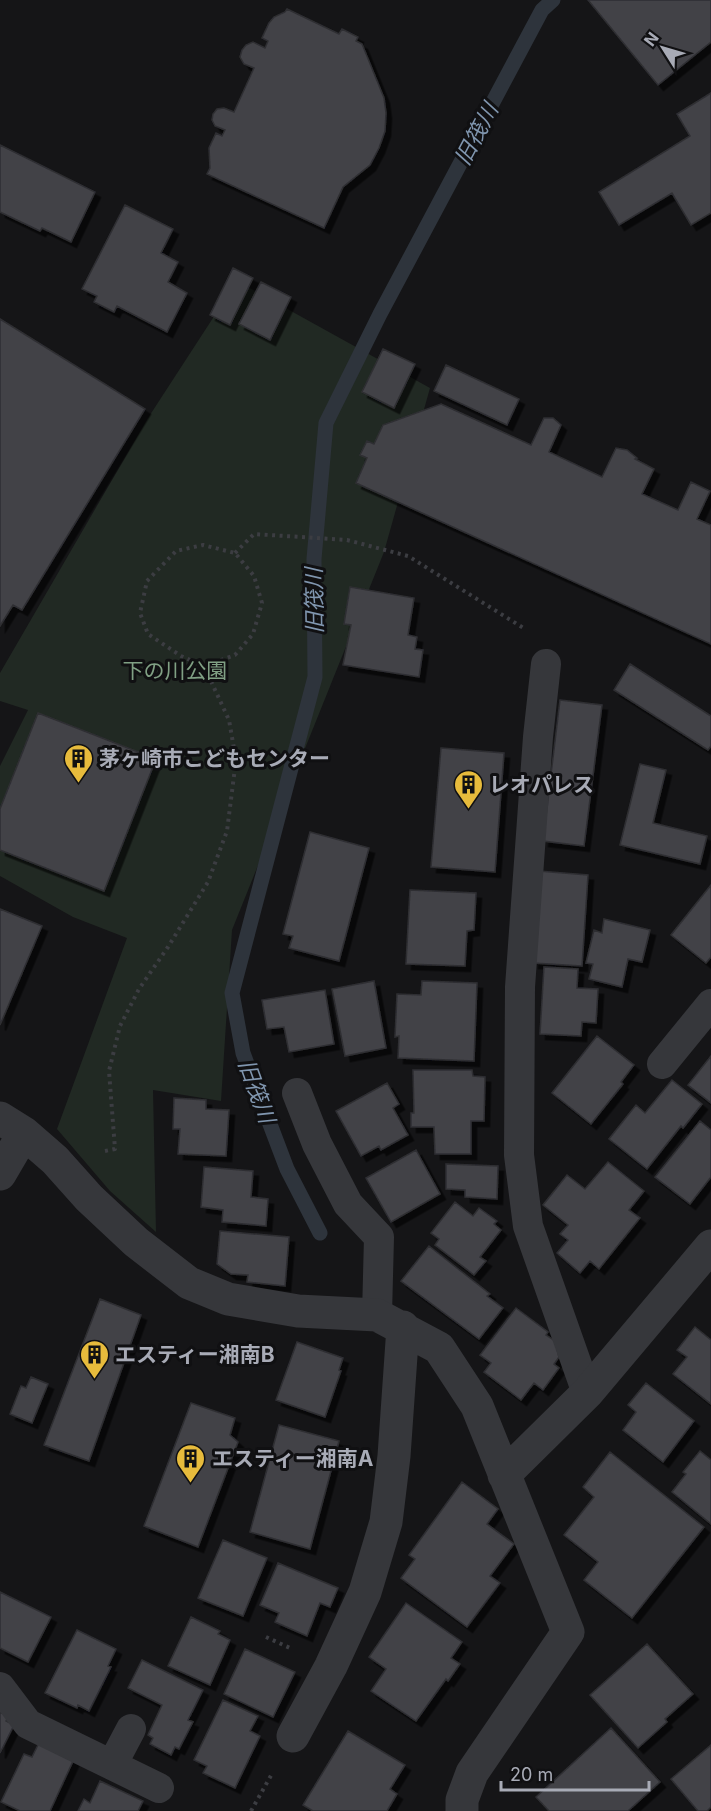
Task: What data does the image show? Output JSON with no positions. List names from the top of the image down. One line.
{"water":["旧筏川"],"parks":["下の川公園"],"places":{"building":["茅ヶ崎市こどもセンター","レオパレス","エスティー湘南B","エスティー湘南A"]},"scale_bar":"20 m","north":"top left"}
